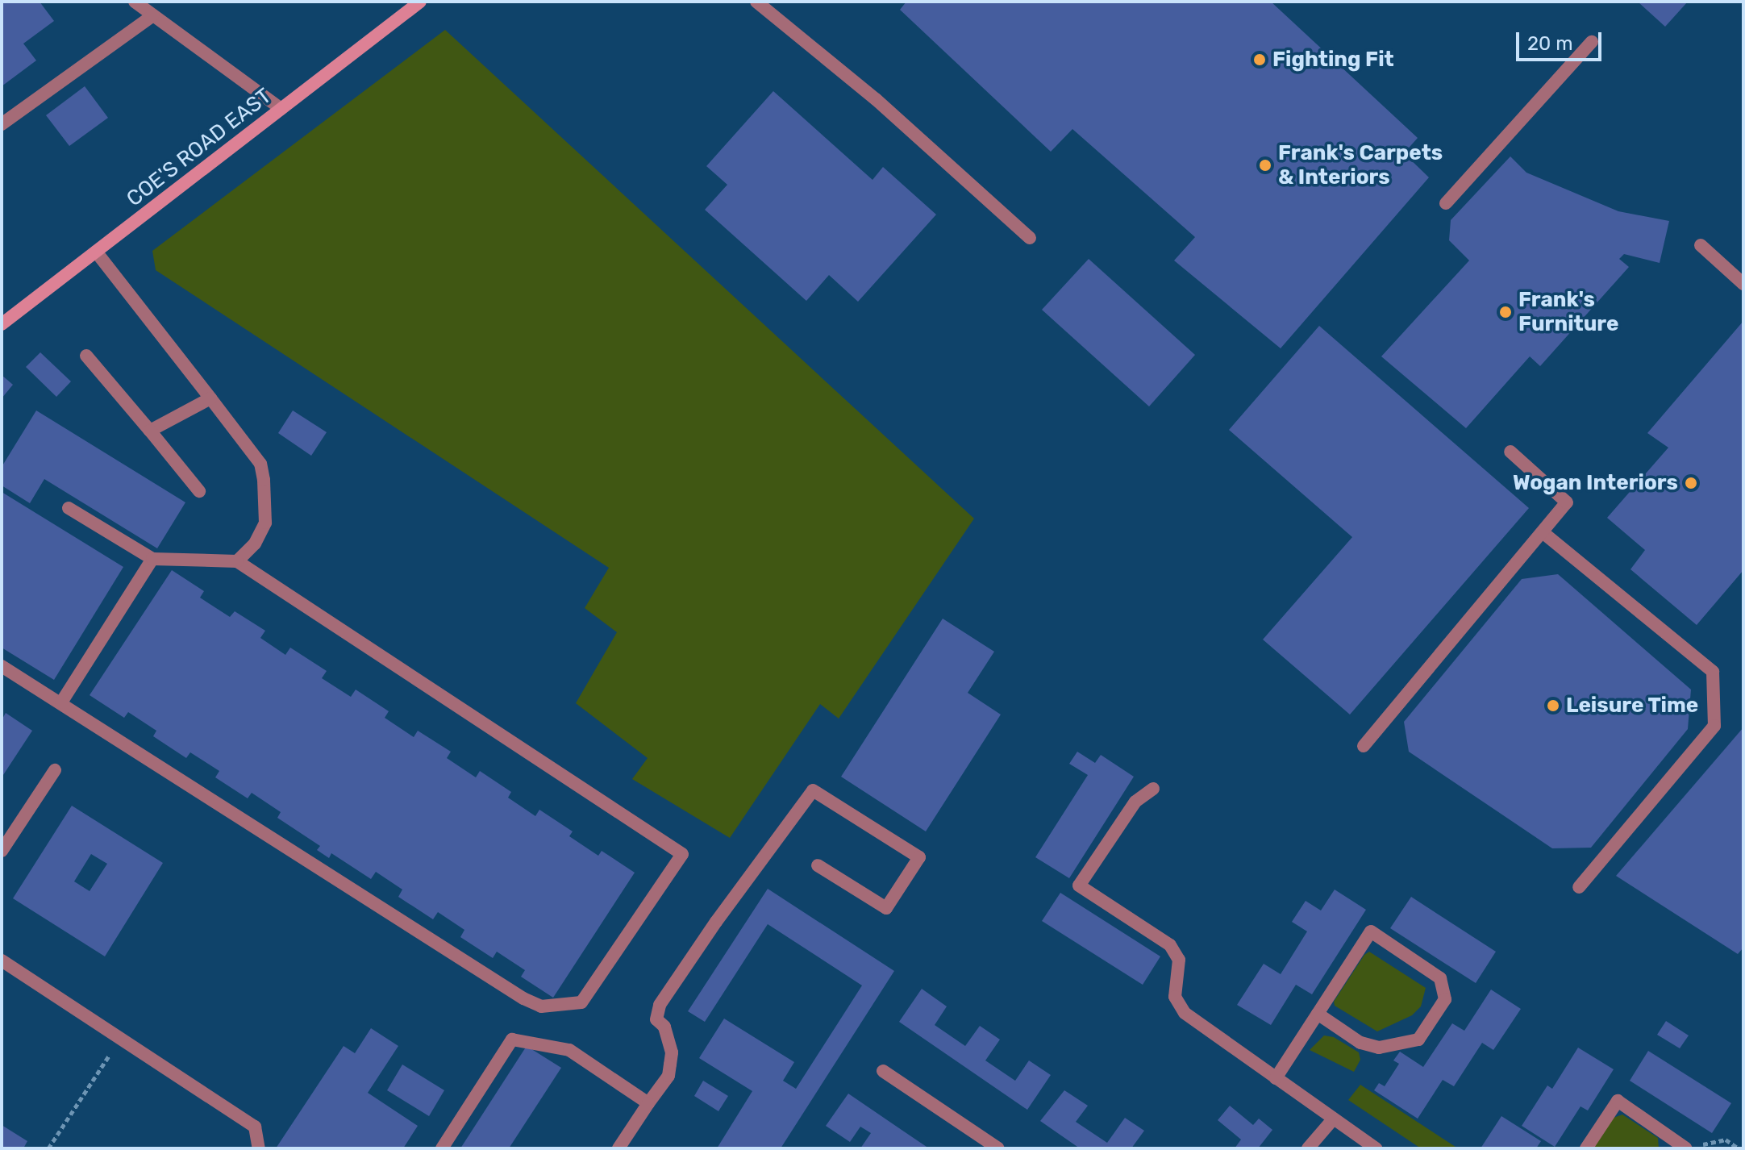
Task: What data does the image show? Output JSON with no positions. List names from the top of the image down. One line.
{"streets":{"street":["COE'S ROAD EAST"]},"places":["Fighting Fit","Frank's Carpets & Interiors","Frank's Furniture","Wogan Interiors","Leisure Time"],"scale_bar":"20 m"}
